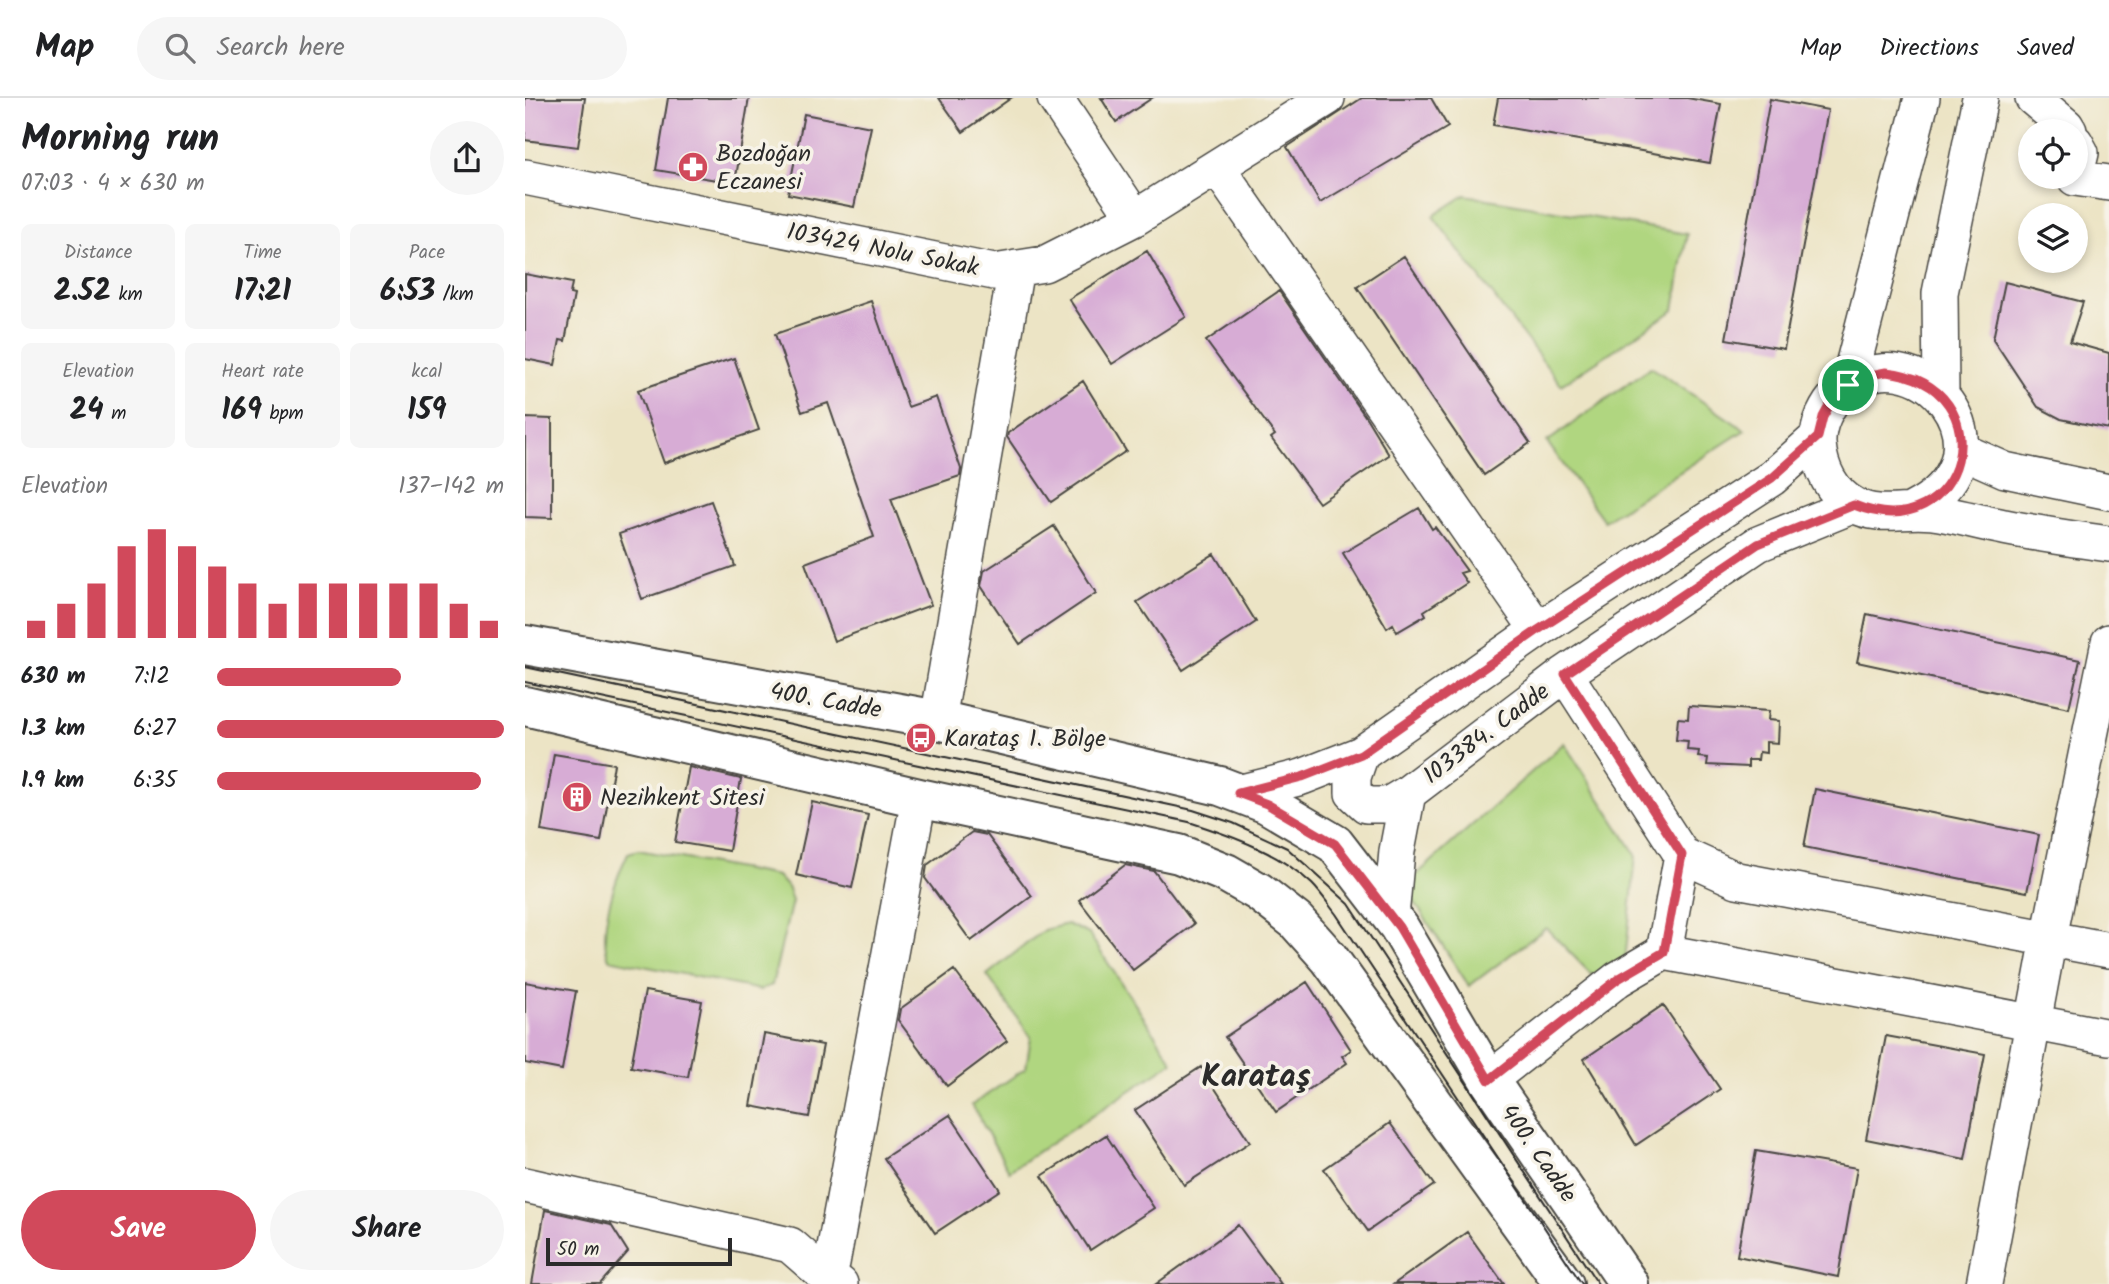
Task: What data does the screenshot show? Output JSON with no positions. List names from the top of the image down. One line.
{"streets":{"main road":["400. Cadde"],"street":["103424 Nolu Sokak","103384. Cadde"]},"crossings":[["400. Cadde","103384. Cadde"]],"districts":["Karataş"],"places":{"pharmacy":["Bozdoğan Eczanesi"],"bus stop":["Karataş 1. Bölge"],"building":["Nezihkent Sitesi"]},"scale_bar":"50 m","page":{"header":"Map","search":"Search here","nav":["Map","Directions","Saved"],"heading":["Morning run","07:03 · 4 × 630 m"],"stats":[["Distance","2.52 km"],["Time","17:21"],["Pace","6:53 /km"],["Elevation","24 m"],["Heart rate","169 bpm"],["kcal","159"]],"chart":["Elevation","137–142 m"],"list":[{"name":"630 m","note":"7:12"},{"name":"1.3 km","note":"6:27"},{"name":"1.9 km","note":"6:35"}],"buttons":["Save","Share"],"scale":"50 m"}}
